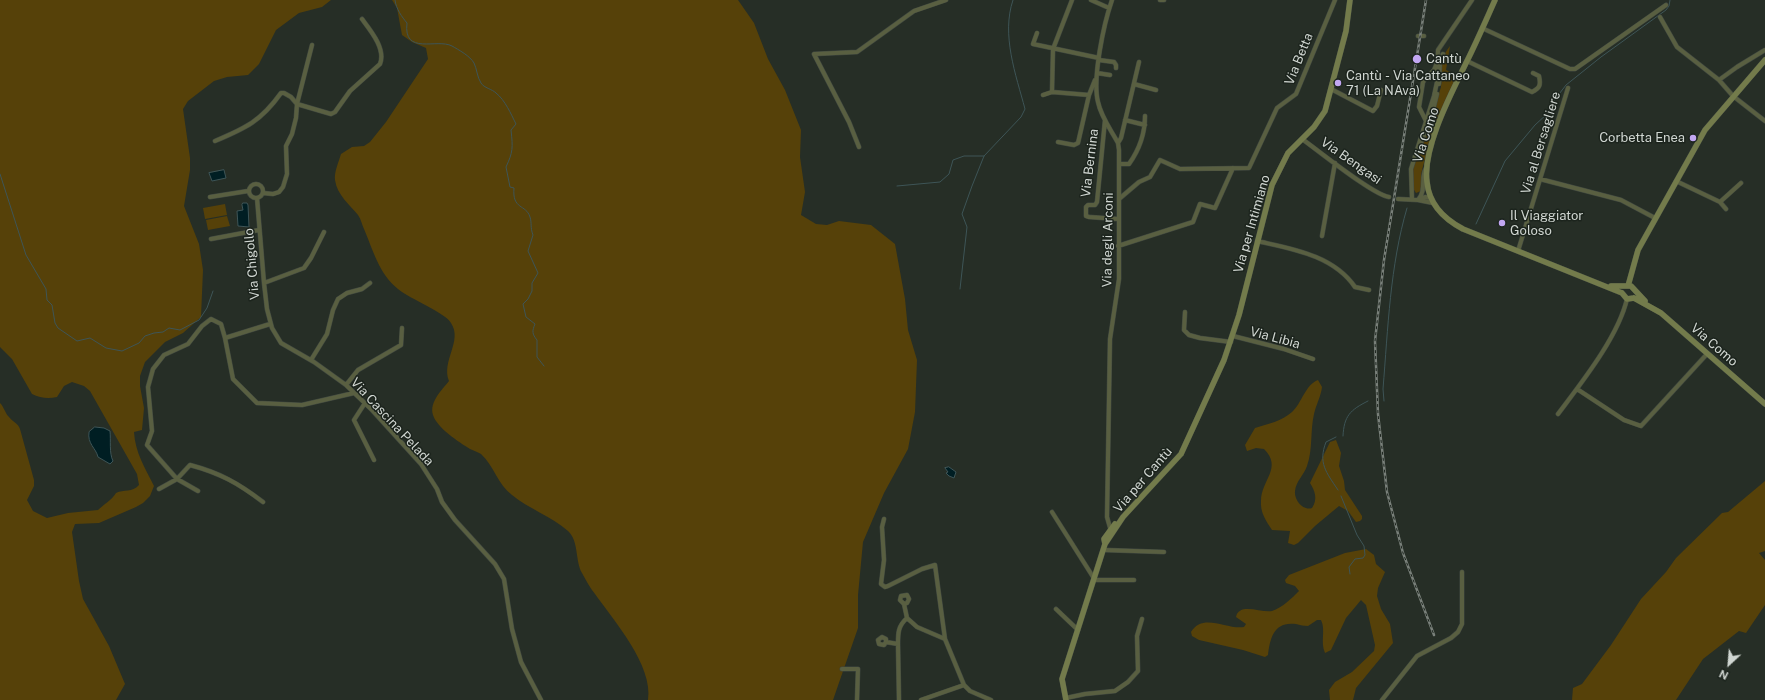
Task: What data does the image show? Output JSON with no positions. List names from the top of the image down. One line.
{"streets":{"street":["Via Betta","Via Como","Via al Bersagliere","Via Bengasi","Via Bernina","Via per Intimiano","Via degli Arconi","Via Chigollo","Via Libia","Via Cascina Pelada","Via per Cantù"]},"crossings":[["Via Betta","Via degli Arconi"],["Via Como","Via al Bersagliere"],["Via Bengasi","Via per Intimiano"],["Via Bernina","Via degli Arconi"],["Via per Intimiano","Via per Cantù"],["Via degli Arconi","Via per Cantù"],["Via Chigollo","Via Cascina Pelada"],["Via Libia","Via per Cantù"]],"places":["Cantù","Cantù - Via Cattaneo 71 (La NAva)","Corbetta Enea","Il Viaggiator Goloso"],"north":"bottom left"}
